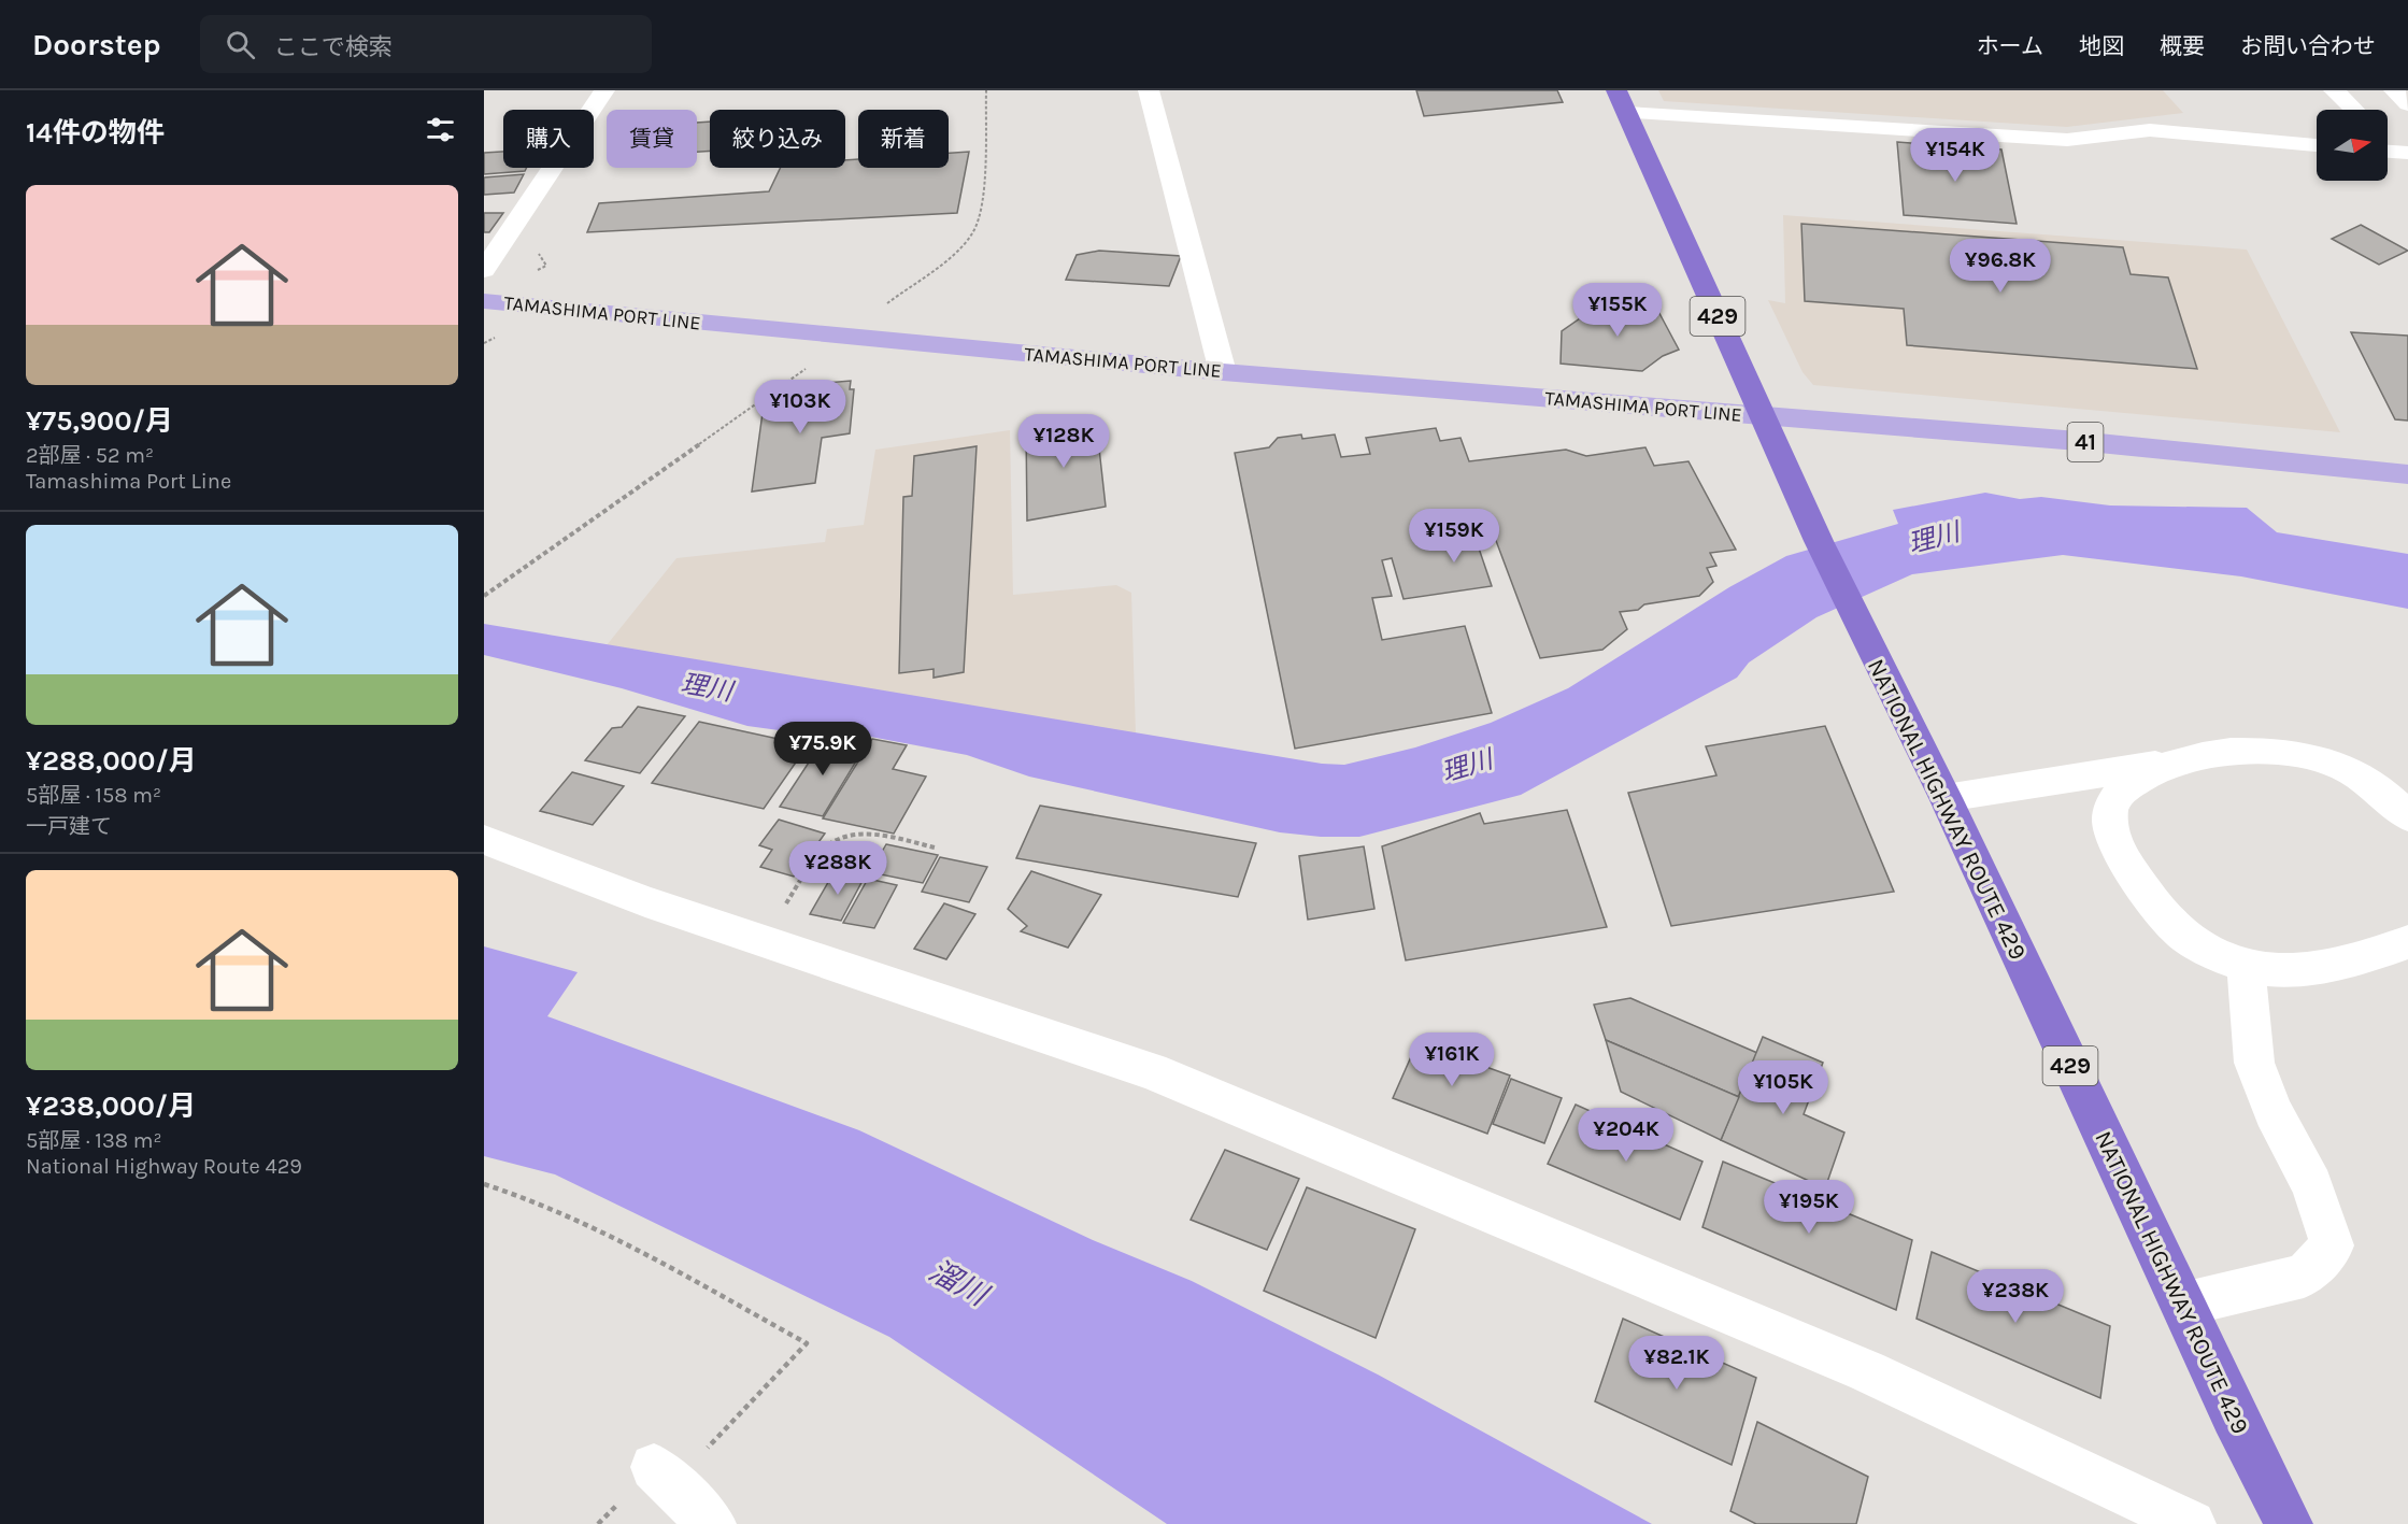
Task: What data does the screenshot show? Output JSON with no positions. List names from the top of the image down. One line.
{"streets":{"highway":["429","NATIONAL HIGHWAY ROUTE 429"],"main road":["TAMASHIMA PORT LINE","41"]},"crossings":[["TAMASHIMA PORT LINE","41"],["TAMASHIMA PORT LINE","NATIONAL HIGHWAY ROUTE 429"],["41","NATIONAL HIGHWAY ROUTE 429"]],"water":["理川","溜川"],"north":"right","page":{"header":"Doorstep","search":"ここで検索","nav":["ホーム","地図","概要","お問い合わせ"],"heading":"14件の物件","chip":["購入","賃貸","絞り込み","新着"],"price":["¥154K","¥96.8K","¥155K","¥103K","¥128K","¥159K","¥75.9K","¥288K","¥161K","¥105K","¥204K","¥195K","¥238K","¥82.1K"],"list":[{"name":"¥75,900/月","note":"2部屋 · 52 m² · Tamashima Port Line"},{"name":"¥288,000/月","note":"5部屋 · 158 m² · 一戸建て"},{"name":"¥238,000/月","note":"5部屋 · 138 m² · National Highway Route 429"}]}}
